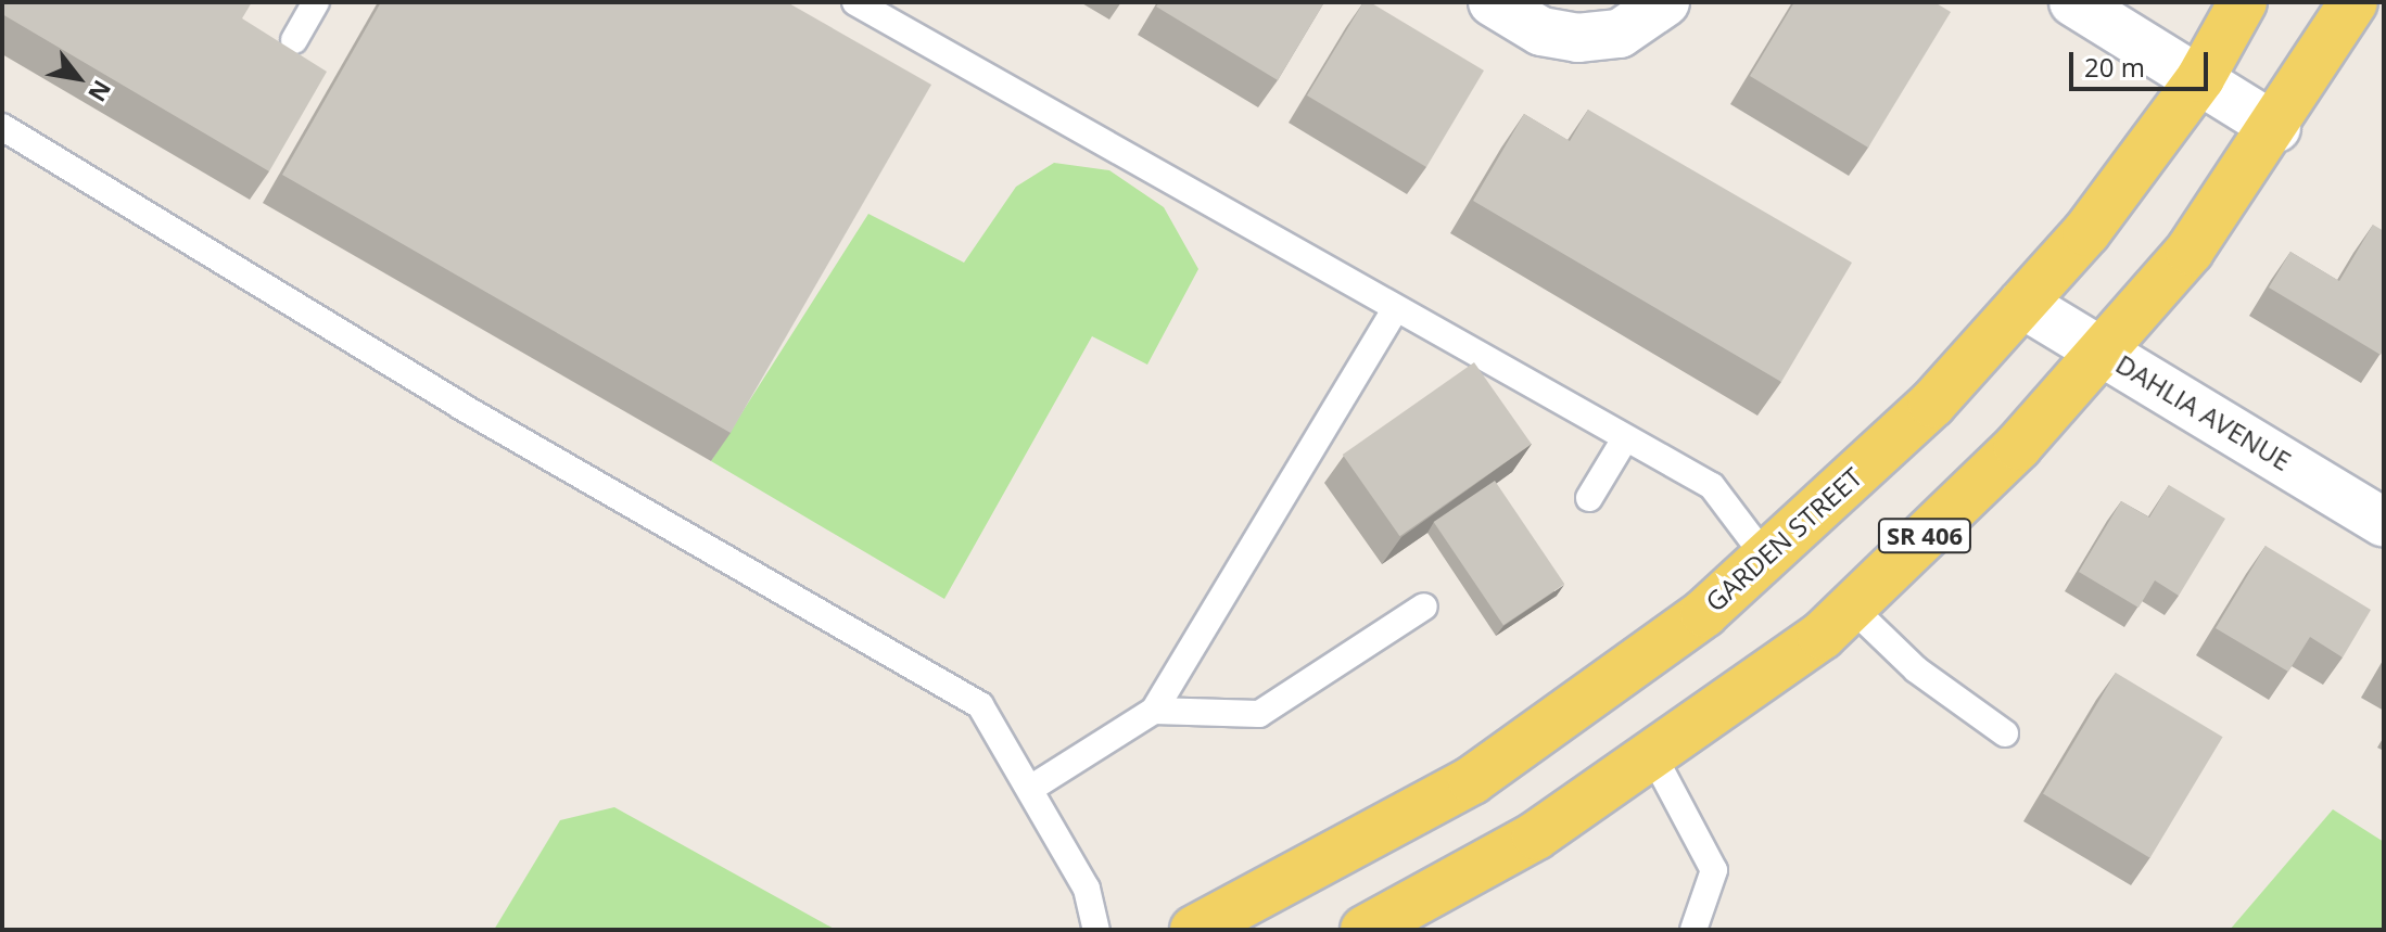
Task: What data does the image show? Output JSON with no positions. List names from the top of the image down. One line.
{"streets":{"main road":["SR 406","GARDEN STREET"],"street":["DAHLIA AVENUE"]},"crossings":[["DAHLIA AVENUE","SR 406"],["DAHLIA AVENUE","GARDEN STREET"]],"scale_bar":"20 m","north":"bottom right"}
